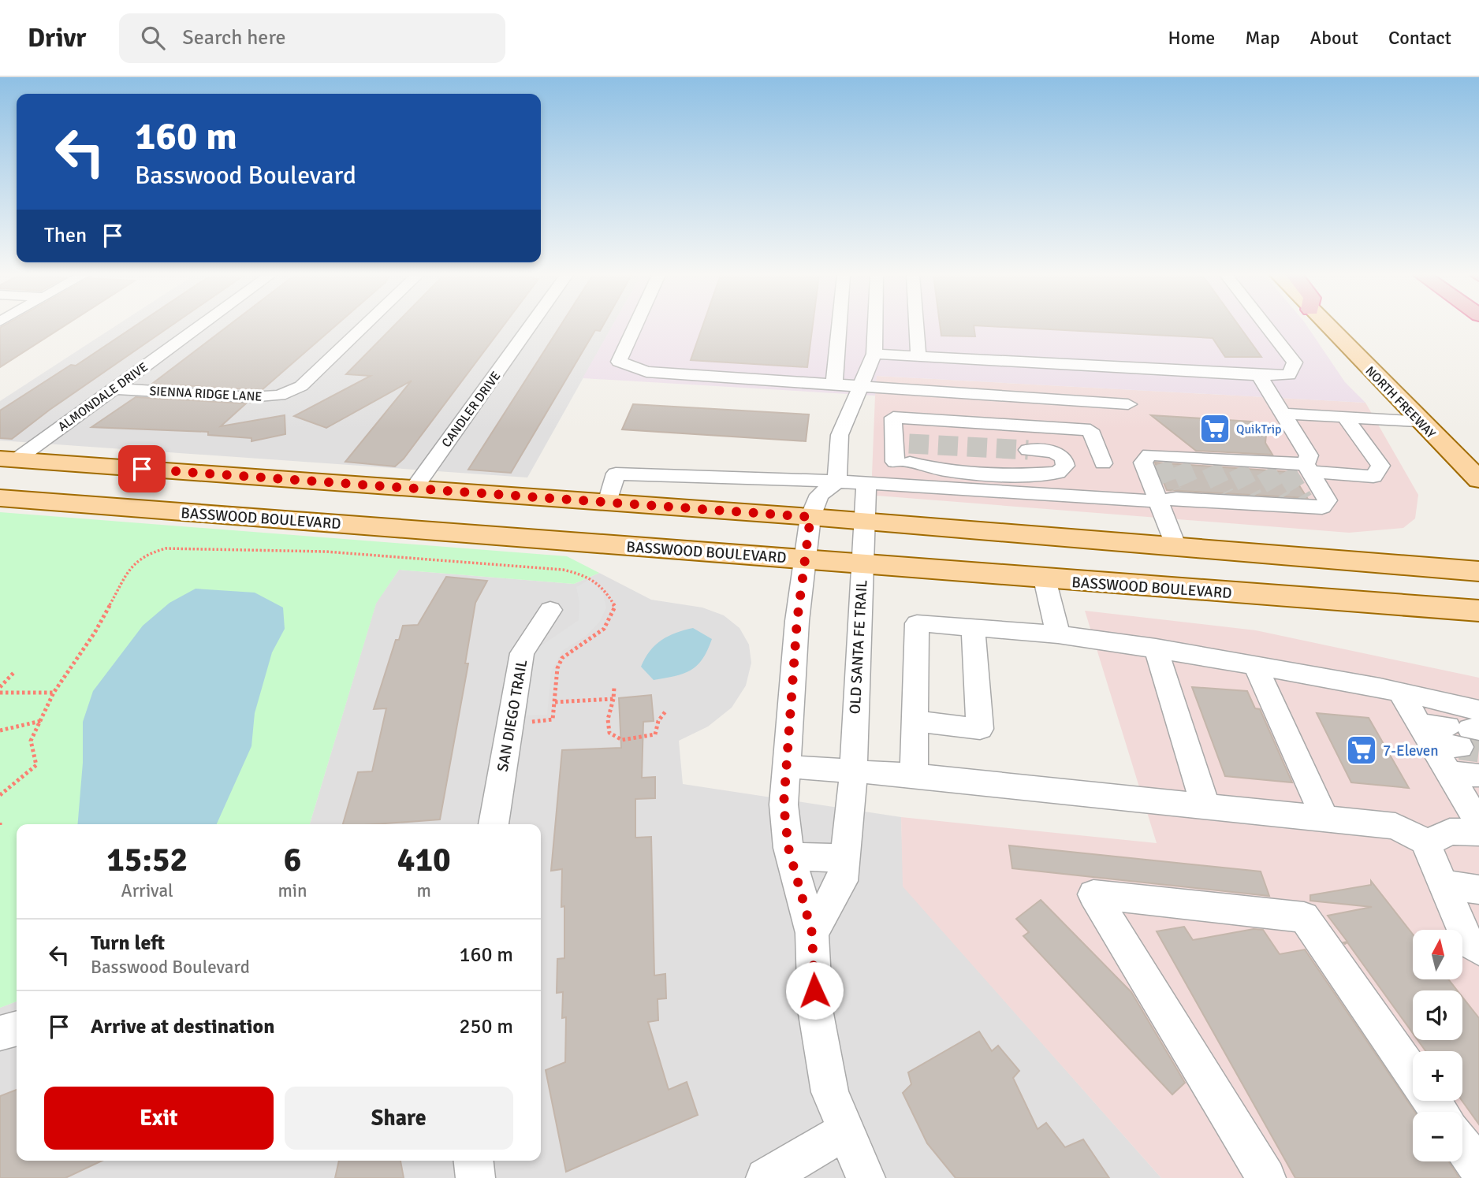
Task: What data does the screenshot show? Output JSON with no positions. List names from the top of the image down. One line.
{"streets":{"main road":["NORTH FREEWAY","BASSWOOD BOULEVARD"],"street":["SIENNA RIDGE LANE","ALMONDALE DRIVE","CANDLER DRIVE","OLD SANTA FE TRAIL","SAN DIEGO TRAIL"]},"crossings":[["SIENNA RIDGE LANE","ALMONDALE DRIVE"],["BASSWOOD BOULEVARD","OLD SANTA FE TRAIL"]],"places":{"supermarket":["QuikTrip","7-Eleven"]},"north":"top","page":{"header":"Drivr","search":"Search here","nav":["Home","Map","About","Contact"],"turn":["160 m","Basswood Boulevard"],"then":"Then","eta":["15:52","Arrival","6","min","410","m"],"list":[{"name":"Turn left","note":"Basswood Boulevard","value":"160 m"},{"name":"Arrive at destination","value":"250 m"}],"map_buttons":["+","−"],"buttons":["Exit","Share"]}}
